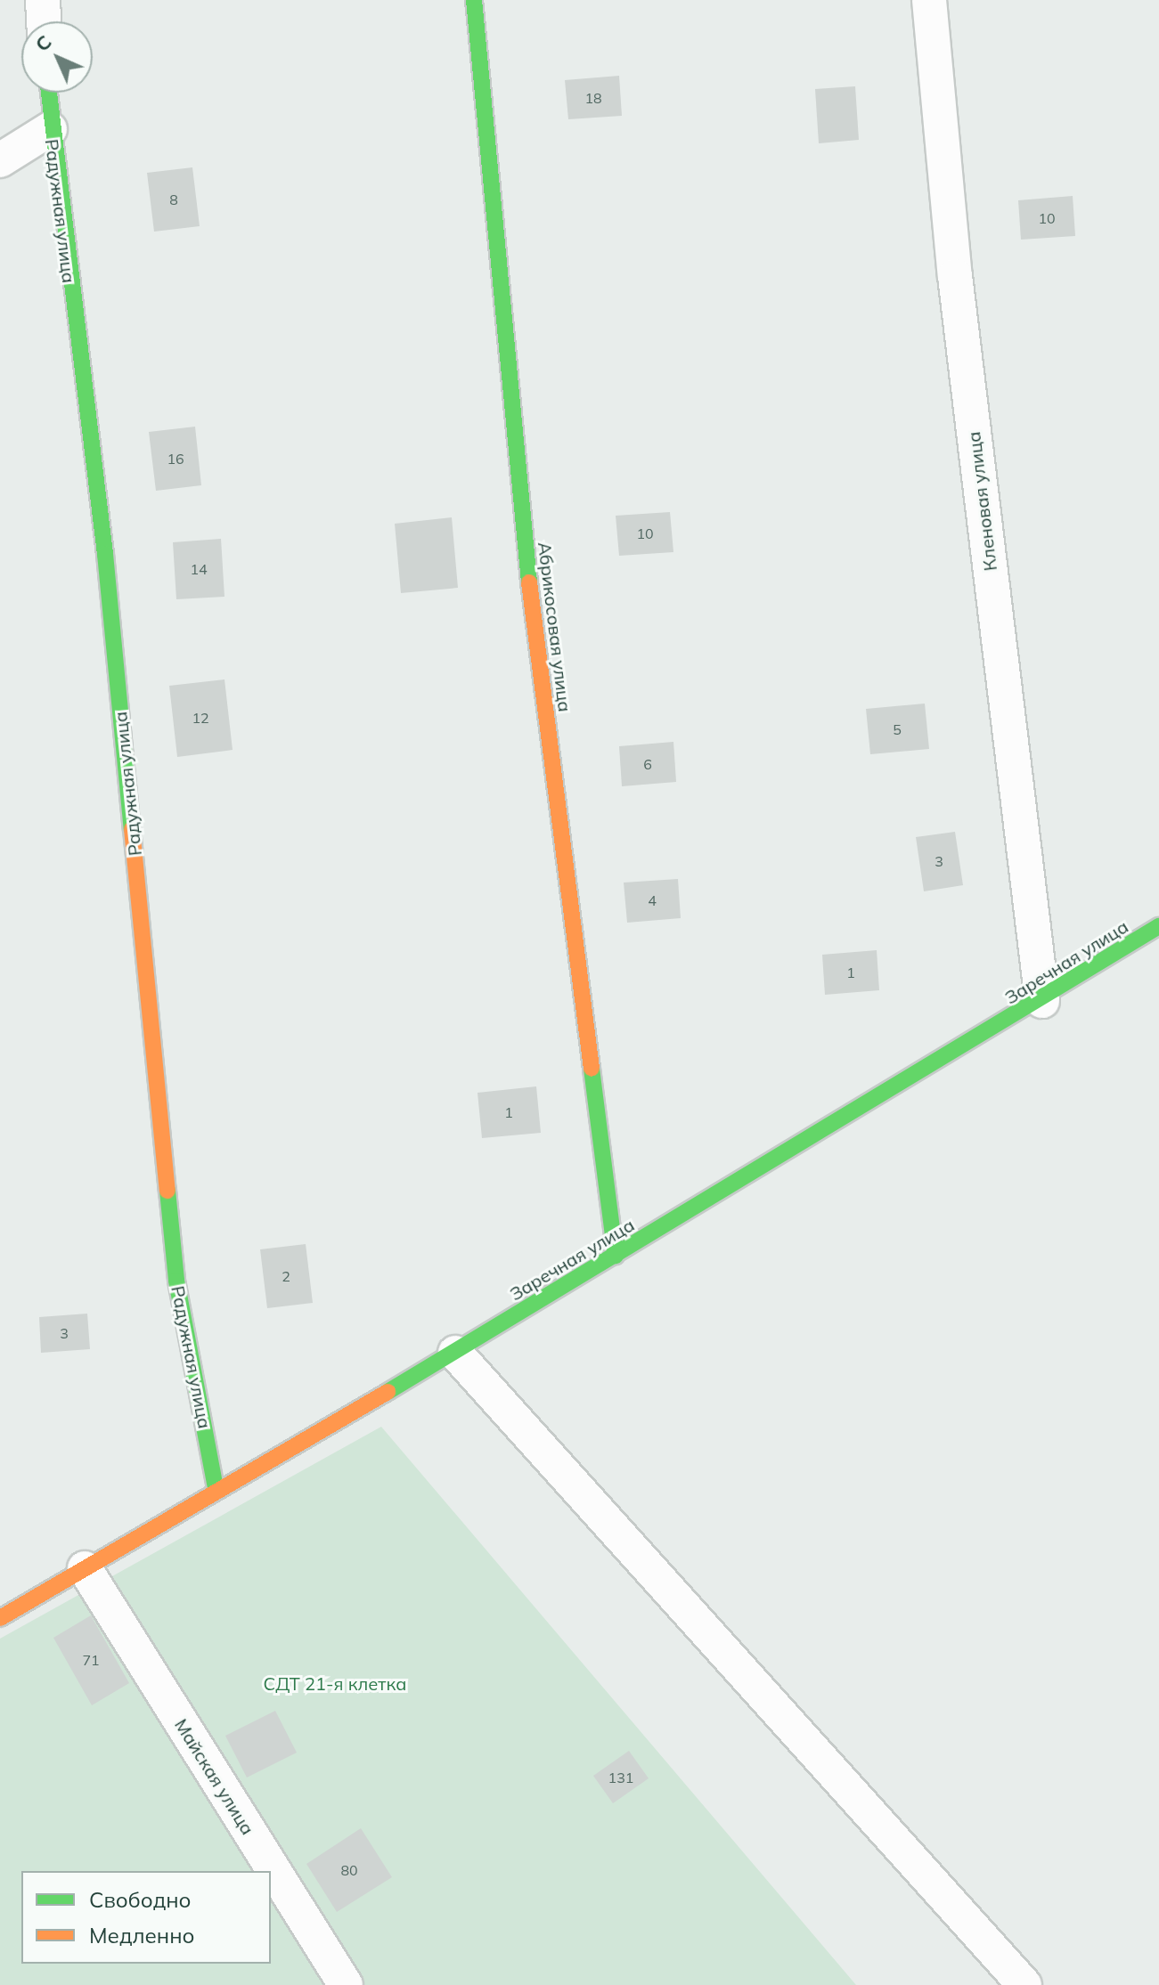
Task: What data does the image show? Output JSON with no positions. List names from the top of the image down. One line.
{"streets":{"street":["Радужная улица","Кленовая улица","Абрикосовая улица","Заречная улица","Майская улица"]},"crossings":[["Радужная улица","Заречная улица"],["Кленовая улица","Заречная улица"],["Абрикосовая улица","Заречная улица"],["Заречная улица","Майская улица"]],"parks":["СДТ 21-я клетка"],"house_numbers":["18","8","10","16","10","14","12","5","6","3","4","1","1","2","3","71","131","80"],"legend":["Свободно","Медленно"],"north":"top left"}
